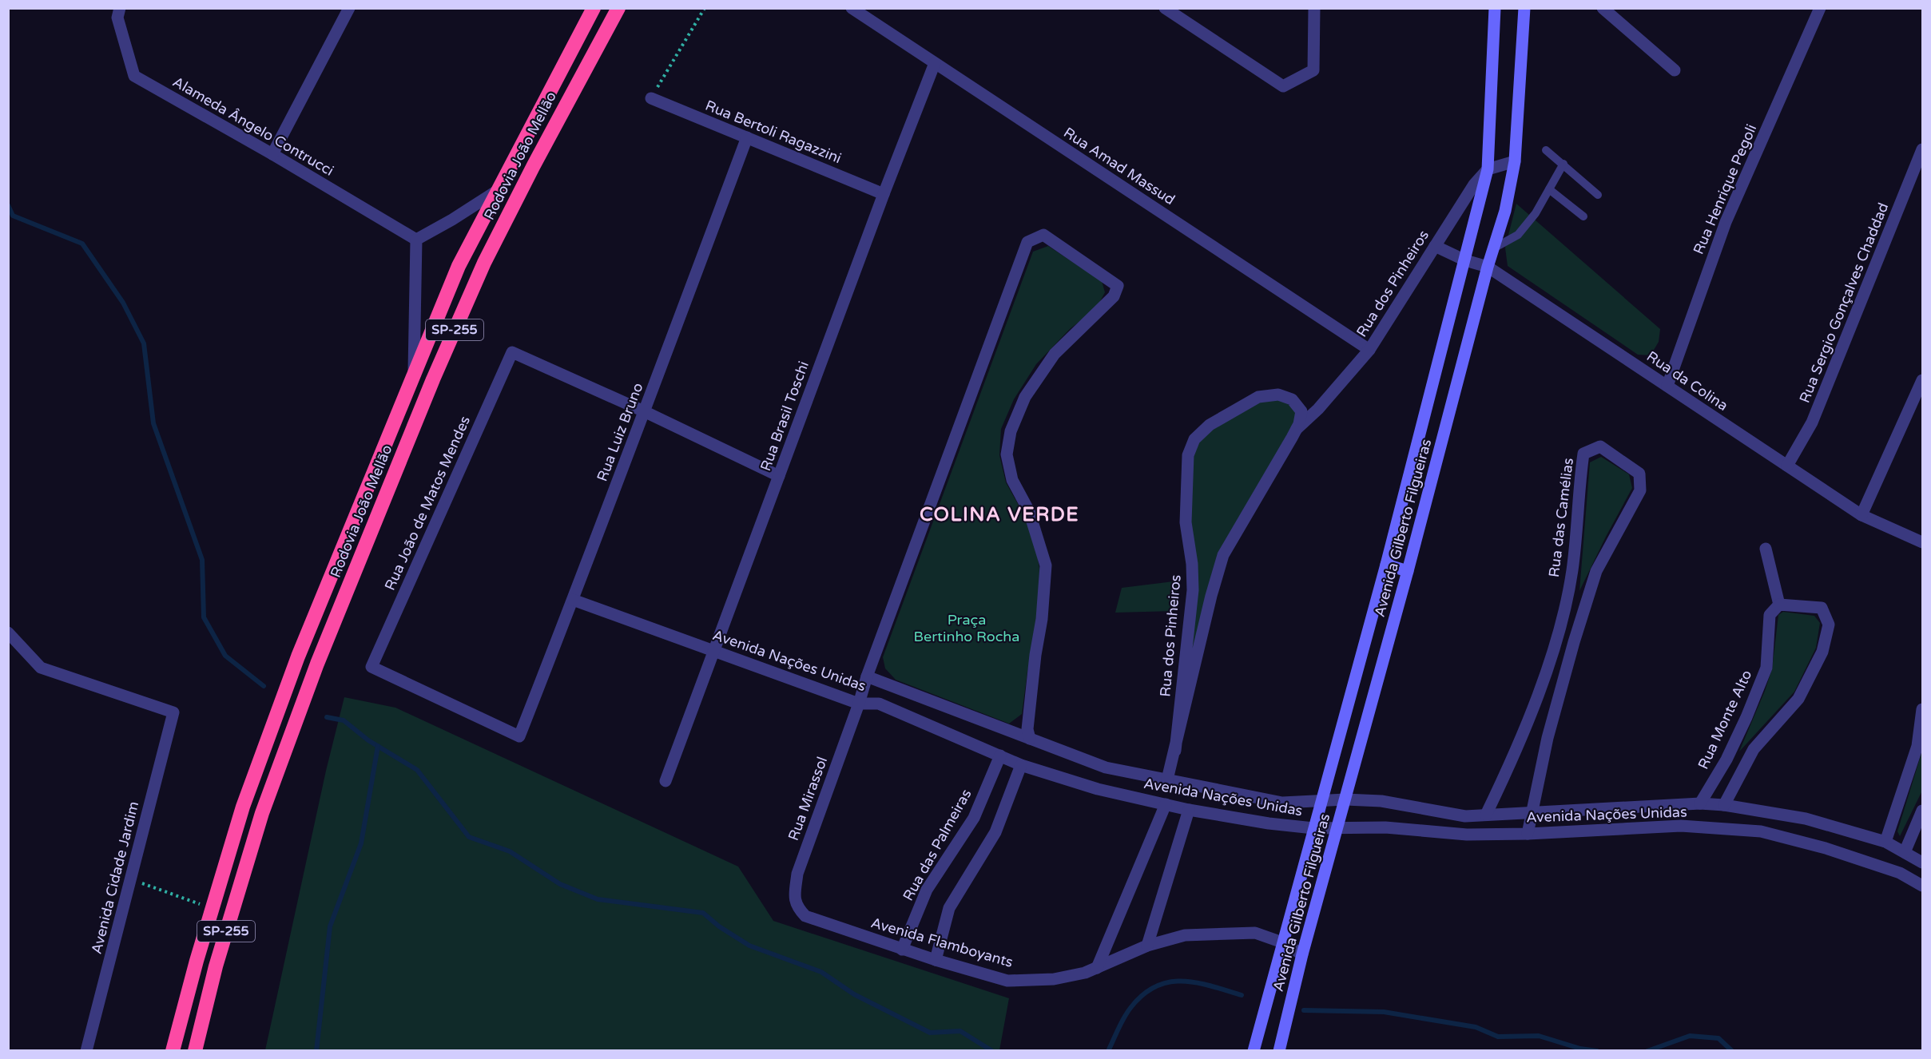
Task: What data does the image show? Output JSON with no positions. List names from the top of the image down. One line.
{"streets":{"highway":["Rodovia João Mellão","SP-255"],"main road":["Avenida Gilberto Filgueiras"],"street":["Alameda Ângelo Contrucci","Rua Bertoli Ragazzini","Rua Amad Massud","Rua Henrique Pegoli","Rua dos Pinheiros","Rua Sergio Gonçalves Chaddad","Rua da Colina","Rua Brasil Toschi","Rua Luiz Bruno","Rua João de Matos Mendes","Rua das Camélias","Avenida Nações Unidas","Rua Monte Alto","Rua Mirassol","Rua das Palmeiras","Avenida Cidade Jardim","Avenida Flamboyants"]},"crossings":[["Rua Bertoli Ragazzini","Rua Brasil Toschi"],["Rua Bertoli Ragazzini","Rua Luiz Bruno"],["Rua Amad Massud","Rua dos Pinheiros"],["Rua Amad Massud","Rua Brasil Toschi"],["Rua Henrique Pegoli","Rua da Colina"],["Rua dos Pinheiros","Rua da Colina"],["Rua dos Pinheiros","Avenida Gilberto Filgueiras"],["Rua dos Pinheiros","Avenida Nações Unidas"],["Rua Sergio Gonçalves Chaddad","Rua da Colina"],["Rua da Colina","Avenida Gilberto Filgueiras"],["Rua Brasil Toschi","Avenida Nações Unidas"],["Rua Luiz Bruno","Rua João de Matos Mendes"],["Rua Luiz Bruno","Avenida Nações Unidas"],["Rua das Camélias","Avenida Nações Unidas"],["Avenida Gilberto Filgueiras","Avenida Nações Unidas"],["Avenida Gilberto Filgueiras","Avenida Flamboyants"],["Avenida Nações Unidas","Rua Monte Alto"],["Avenida Nações Unidas","Rua Mirassol"],["Avenida Nações Unidas","Rua das Palmeiras"],["Rua Mirassol","Avenida Flamboyants"],["Rua das Palmeiras","Avenida Flamboyants"]],"districts":["COLINA VERDE"],"parks":["Praça Bertinho Rocha"]}
